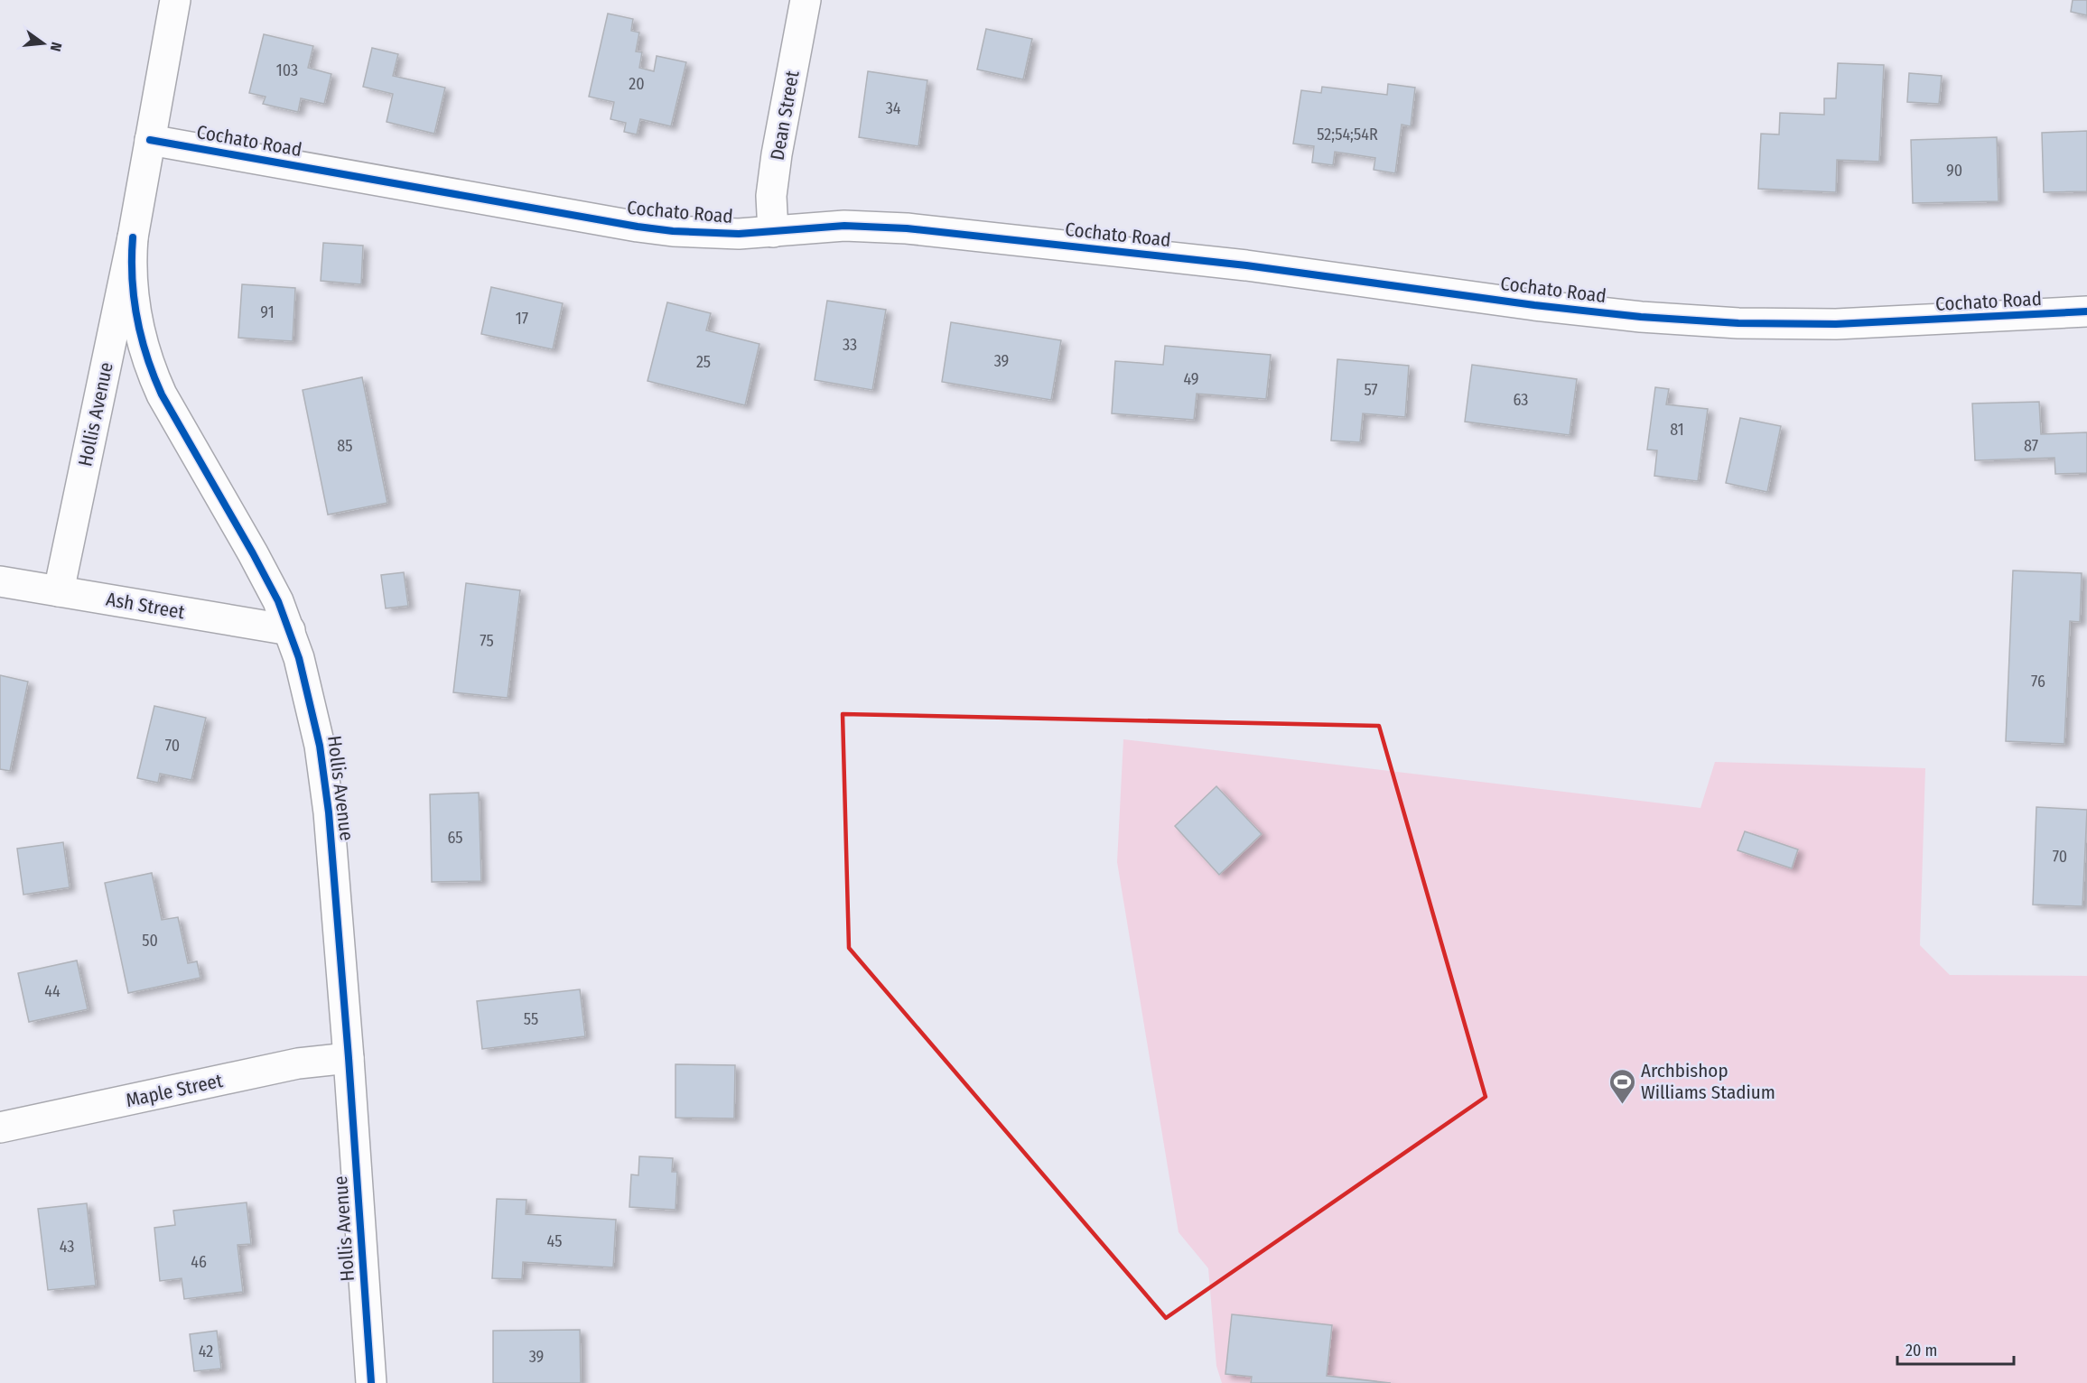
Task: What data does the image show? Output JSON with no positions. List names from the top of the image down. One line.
{"streets":{"street":["Dean Street","Cochato Road","Hollis Avenue","Ash Street","Maple Street"]},"crossings":[["Dean Street","Cochato Road"],["Cochato Road","Hollis Avenue"],["Hollis Avenue","Ash Street"],["Hollis Avenue","Maple Street"]],"places":{"sports":["Archbishop Williams Stadium"]},"house_numbers":["103","20","34","52;54;54R","90","91","17","33","39","25","49","57","63","81","85","87","75","76","70","65","70","50","44","55","45","43","46","42","39"],"scale_bar":"20 m","north":"right"}
